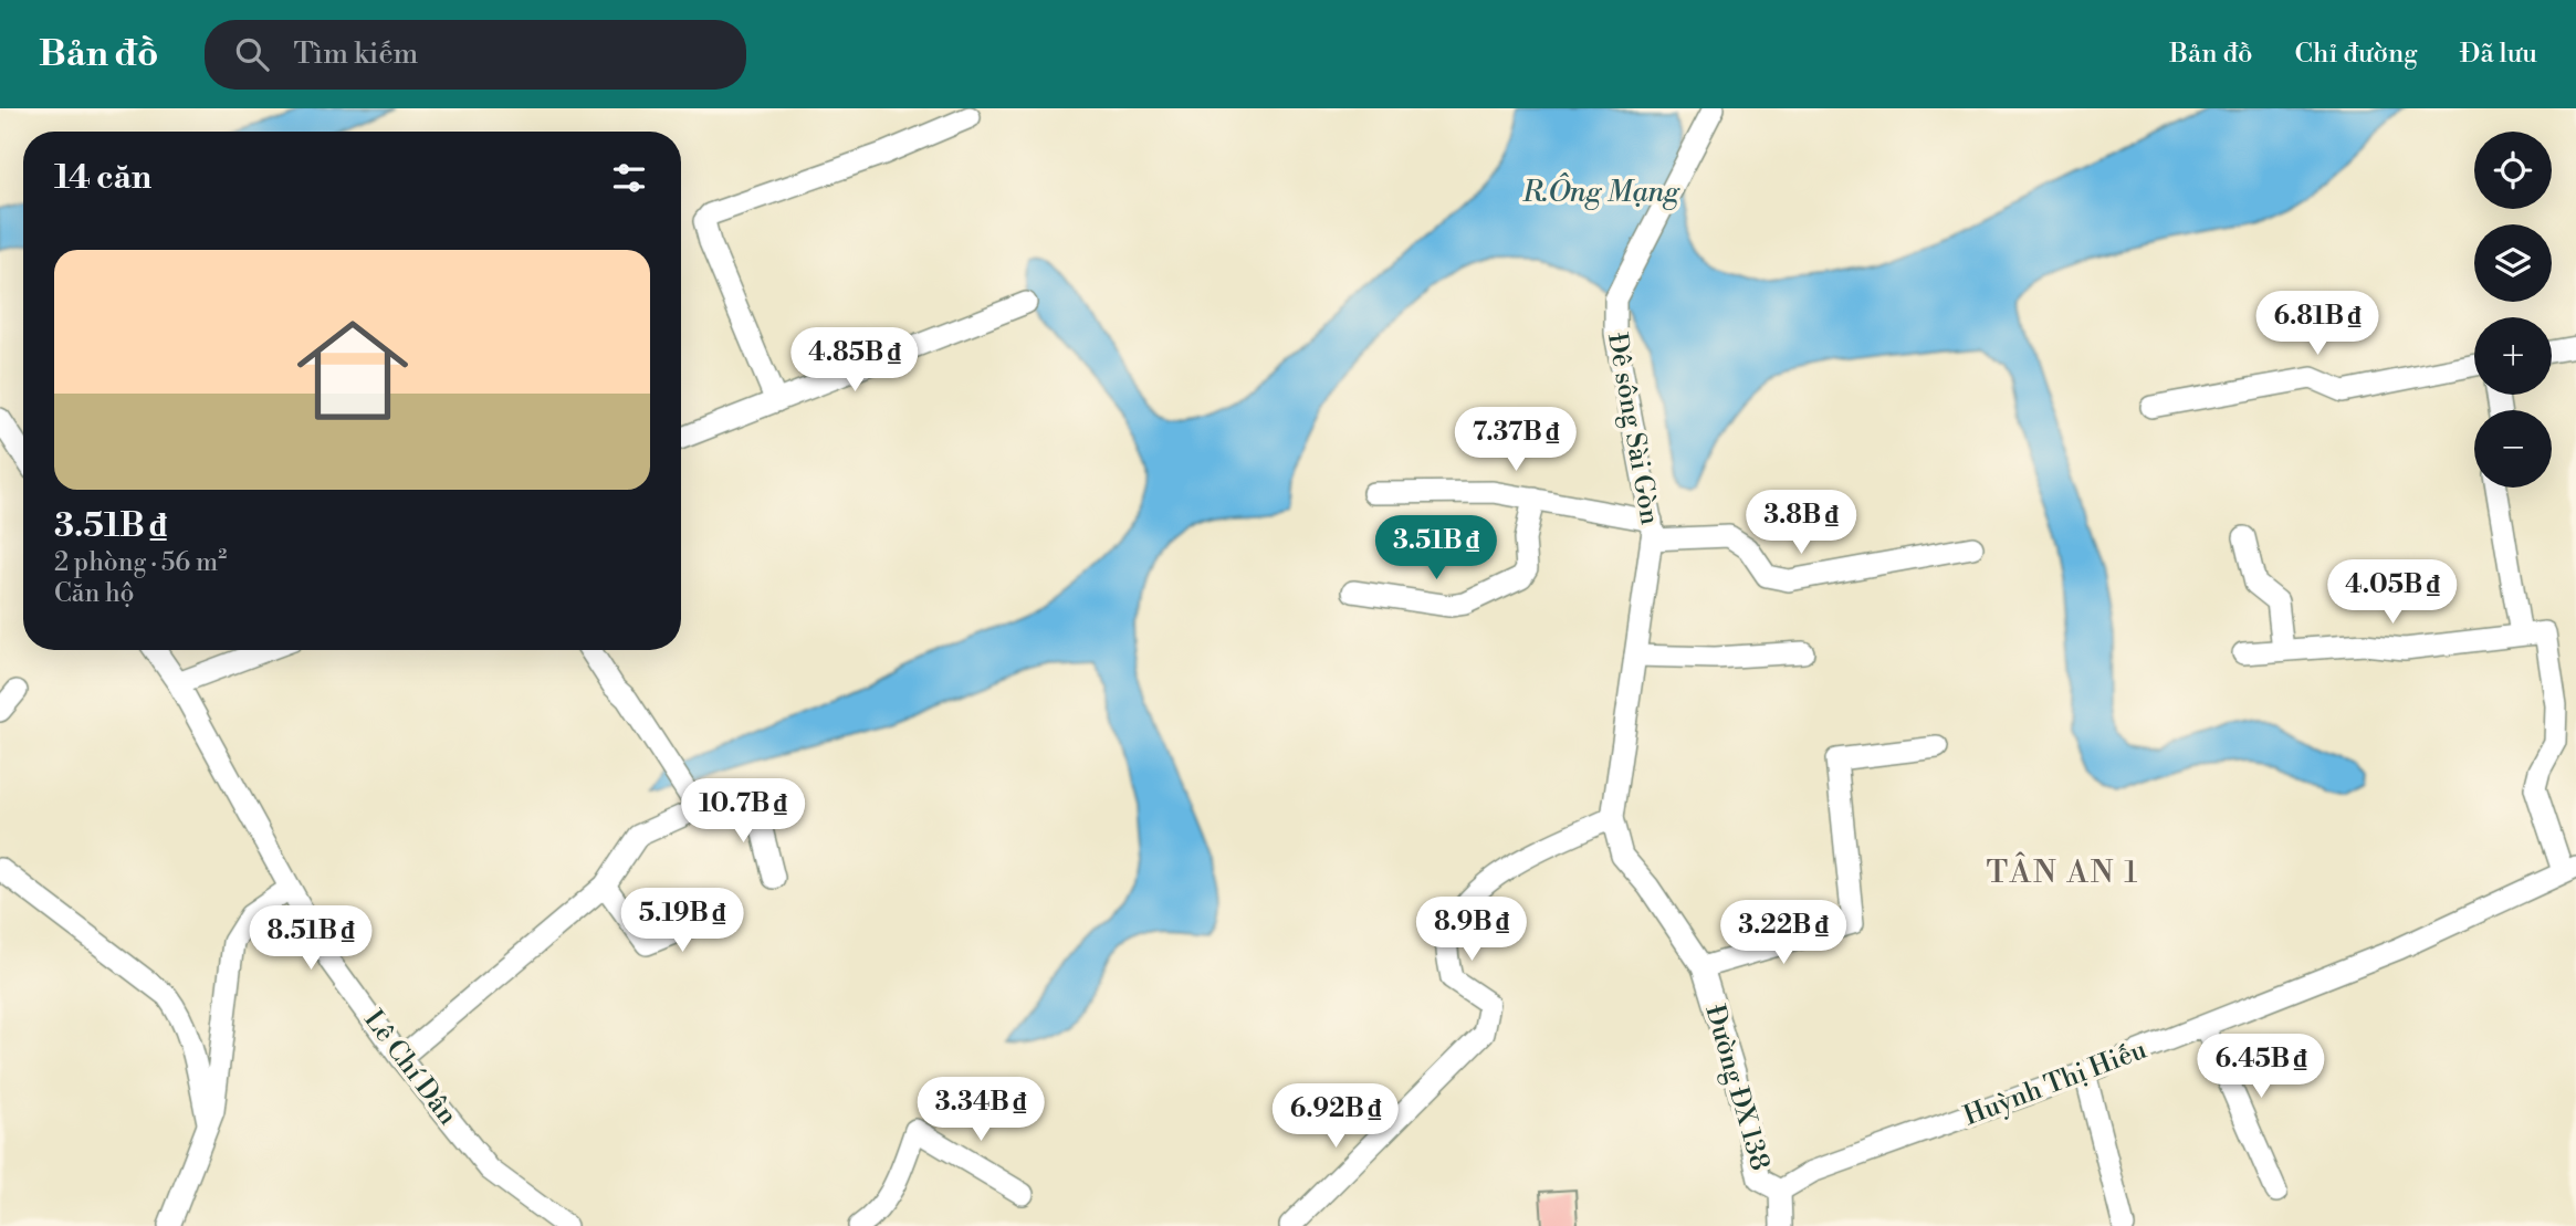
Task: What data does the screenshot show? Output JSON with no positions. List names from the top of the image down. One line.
{"streets":{"street":["Đê sông Sài Gòn","Lê Chí Dân","Huỳnh Thị Hiếu","Đường ĐX 138"]},"crossings":[["Đê sông Sài Gòn","Đường ĐX 138"],["Huỳnh Thị Hiếu","Đường ĐX 138"]],"districts":["TÂN AN 1"],"water":["R.Ông Mạng"],"page":{"header":"Bản đồ","search":"Tìm kiếm","nav":["Bản đồ","Chỉ đường","Đã lưu"],"map_buttons":["+","−"],"heading":"14 căn","list":[{"name":"3.51B ₫","note":"2 phòng · 56 m² · Căn hộ"}],"price":["6.81B ₫","4.85B ₫","7.37B ₫","3.8B ₫","3.51B ₫","4.05B ₫","10.7B ₫","5.19B ₫","8.9B ₫","3.22B ₫","8.51B ₫","6.45B ₫","3.34B ₫","6.92B ₫"]}}
